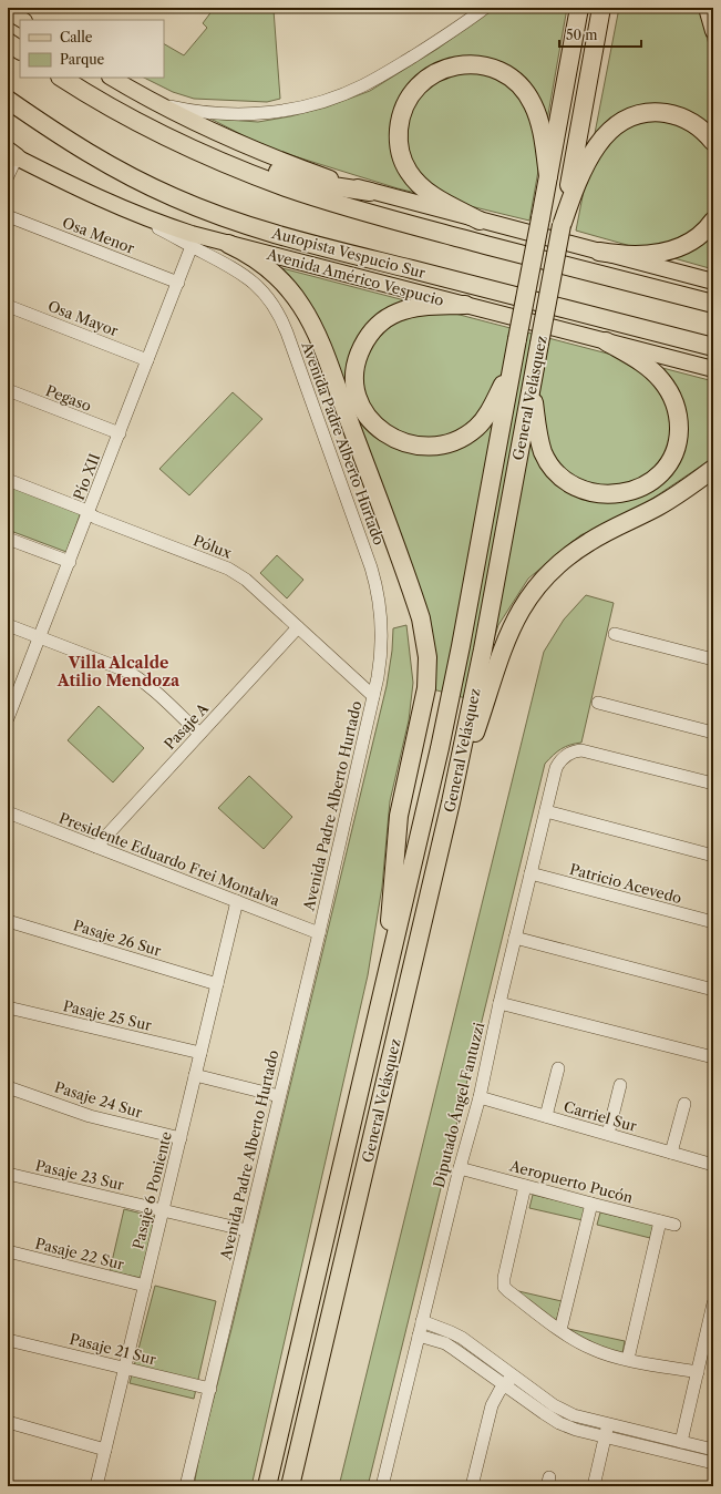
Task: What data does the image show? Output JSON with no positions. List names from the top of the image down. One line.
{"streets":{"highway":["Autopista Vespucio Sur","General Velásquez"],"main road":["Avenida Américo Vespucio"],"street":["Osa Menor","Osa Mayor","Pegaso","Avenida Padre Alberto Hurtado","Pío XII","Pólux","Pasaje A","Presidente Eduardo Frei Montalva","Patricio Acevedo","Pasaje 26 Sur","Pasaje 25 Sur","Pasaje 24 Sur","Diputado Ángel Fantuzzi","Carriel Sur","Pasaje 23 Sur","Aeropuerto Pucón","Pasaje 6 Poniente","Pasaje 22 Sur","Pasaje 21 Sur"]},"crossings":[["Osa Menor","Pío XII"],["Avenida Américo Vespucio","Avenida Padre Alberto Hurtado"],["Osa Mayor","Pío XII"],["Pegaso","Pío XII"],["Avenida Padre Alberto Hurtado","Pío XII"],["Avenida Padre Alberto Hurtado","Pólux"],["Avenida Padre Alberto Hurtado","Presidente Eduardo Frei Montalva"],["Avenida Padre Alberto Hurtado","Pasaje 23 Sur"],["Avenida Padre Alberto Hurtado","Pasaje 21 Sur"],["Pío XII","Pólux"],["Pólux","Pasaje A"],["Pasaje A","Presidente Eduardo Frei Montalva"],["Presidente Eduardo Frei Montalva","Pasaje 6 Poniente"],["Patricio Acevedo","Diputado Ángel Fantuzzi"],["Pasaje 26 Sur","Pasaje 6 Poniente"],["Pasaje 25 Sur","Pasaje 6 Poniente"],["Pasaje 24 Sur","Pasaje 6 Poniente"],["Diputado Ángel Fantuzzi","Carriel Sur"],["Diputado Ángel Fantuzzi","Aeropuerto Pucón"],["Pasaje 23 Sur","Pasaje 6 Poniente"],["Pasaje 6 Poniente","Pasaje 22 Sur"],["Pasaje 6 Poniente","Pasaje 21 Sur"]],"districts":["Villa Alcalde Atilio Mendoza"],"legend":["Calle","Parque"],"scale_bar":"50 m"}
